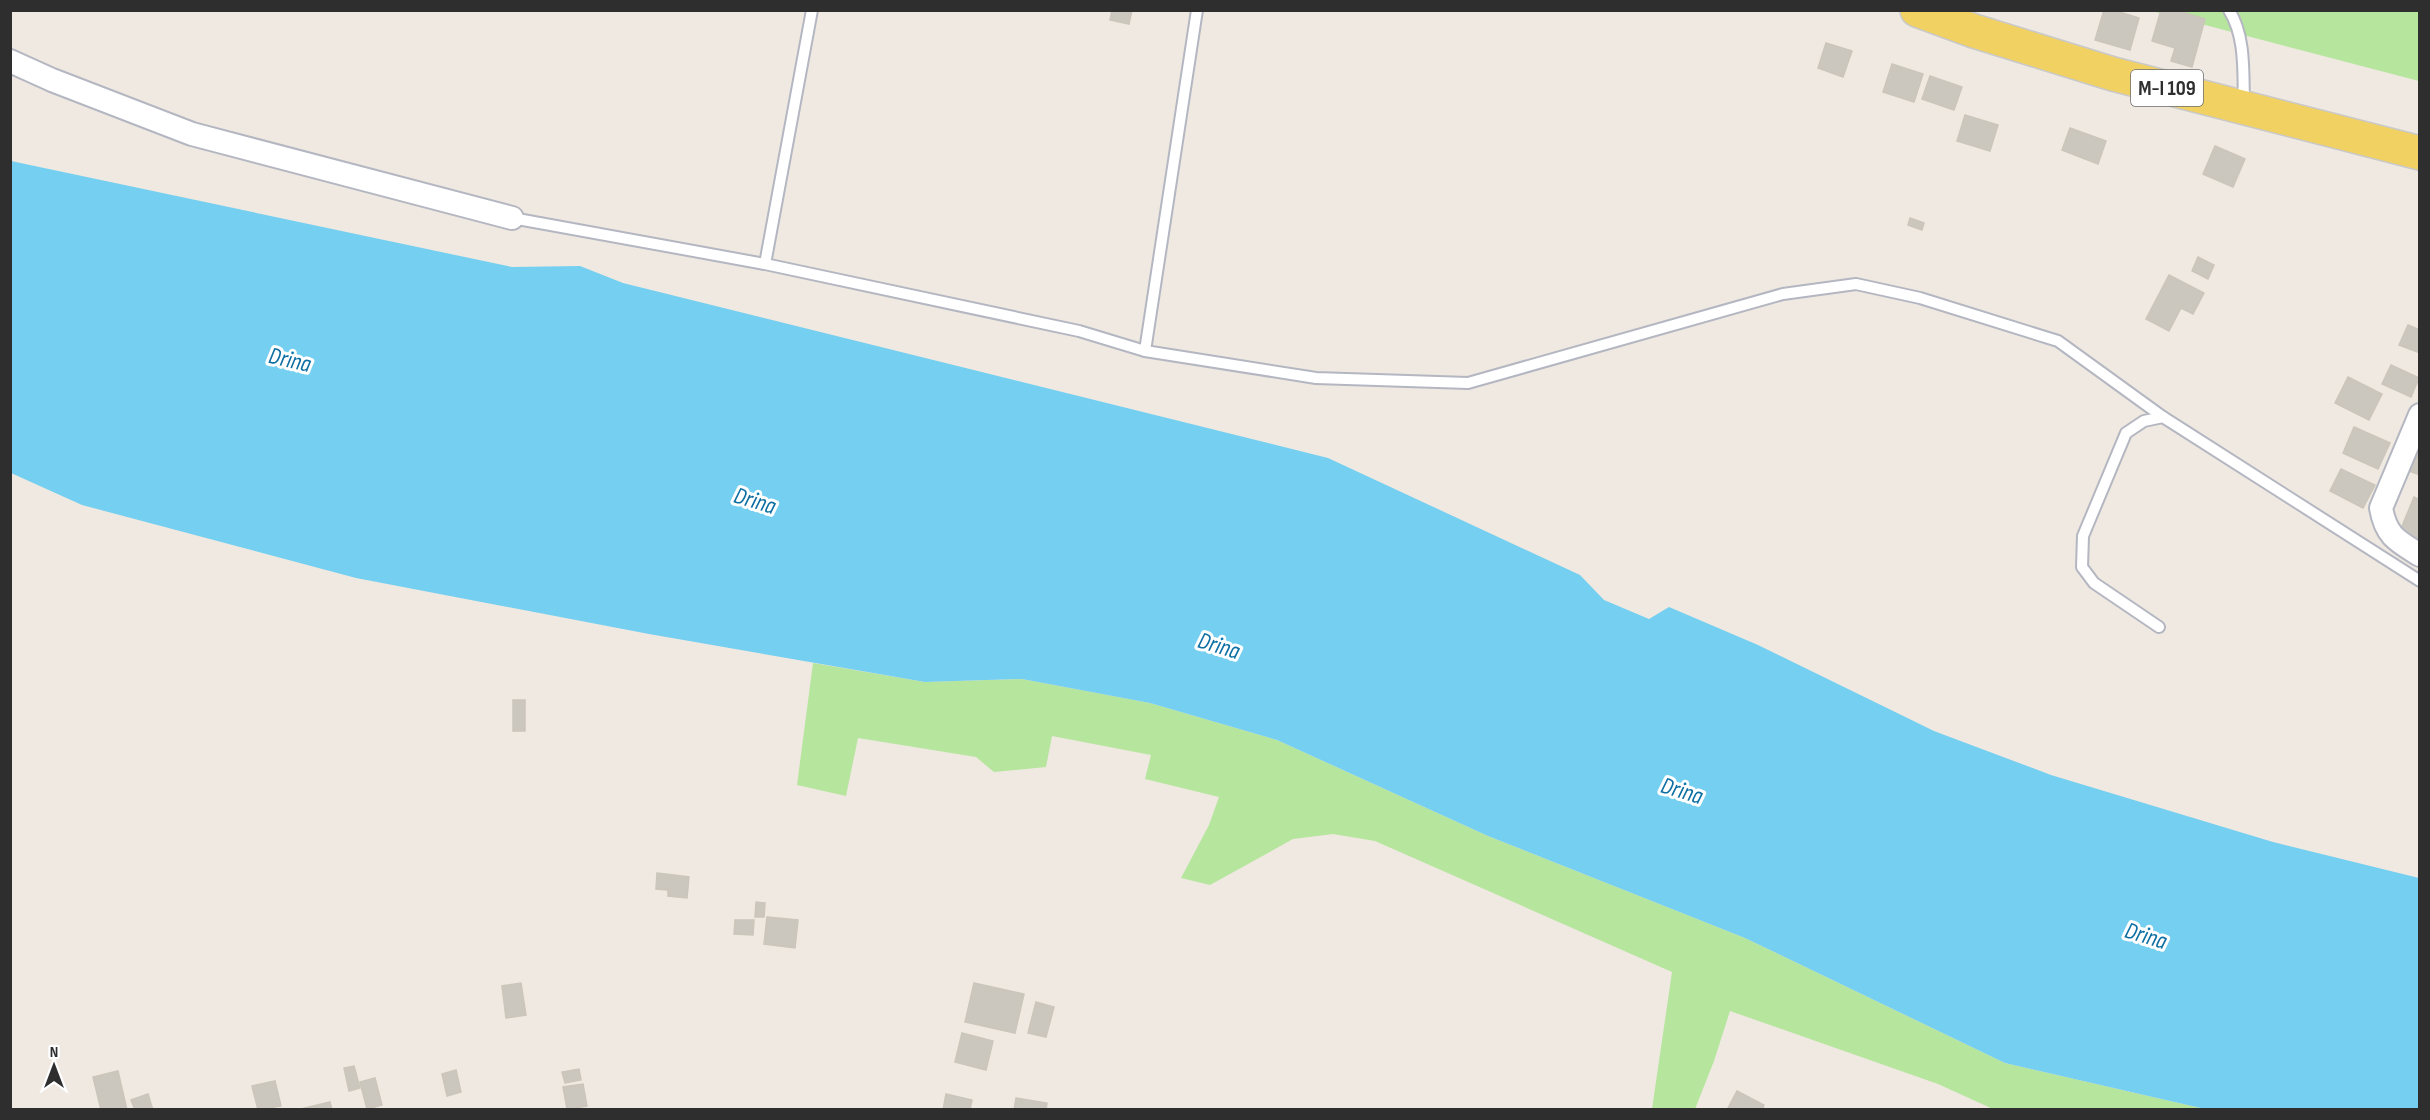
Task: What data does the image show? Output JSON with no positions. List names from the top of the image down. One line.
{"streets":{"main road":["M-I 109"]},"water":["Drina"],"north":"top"}
